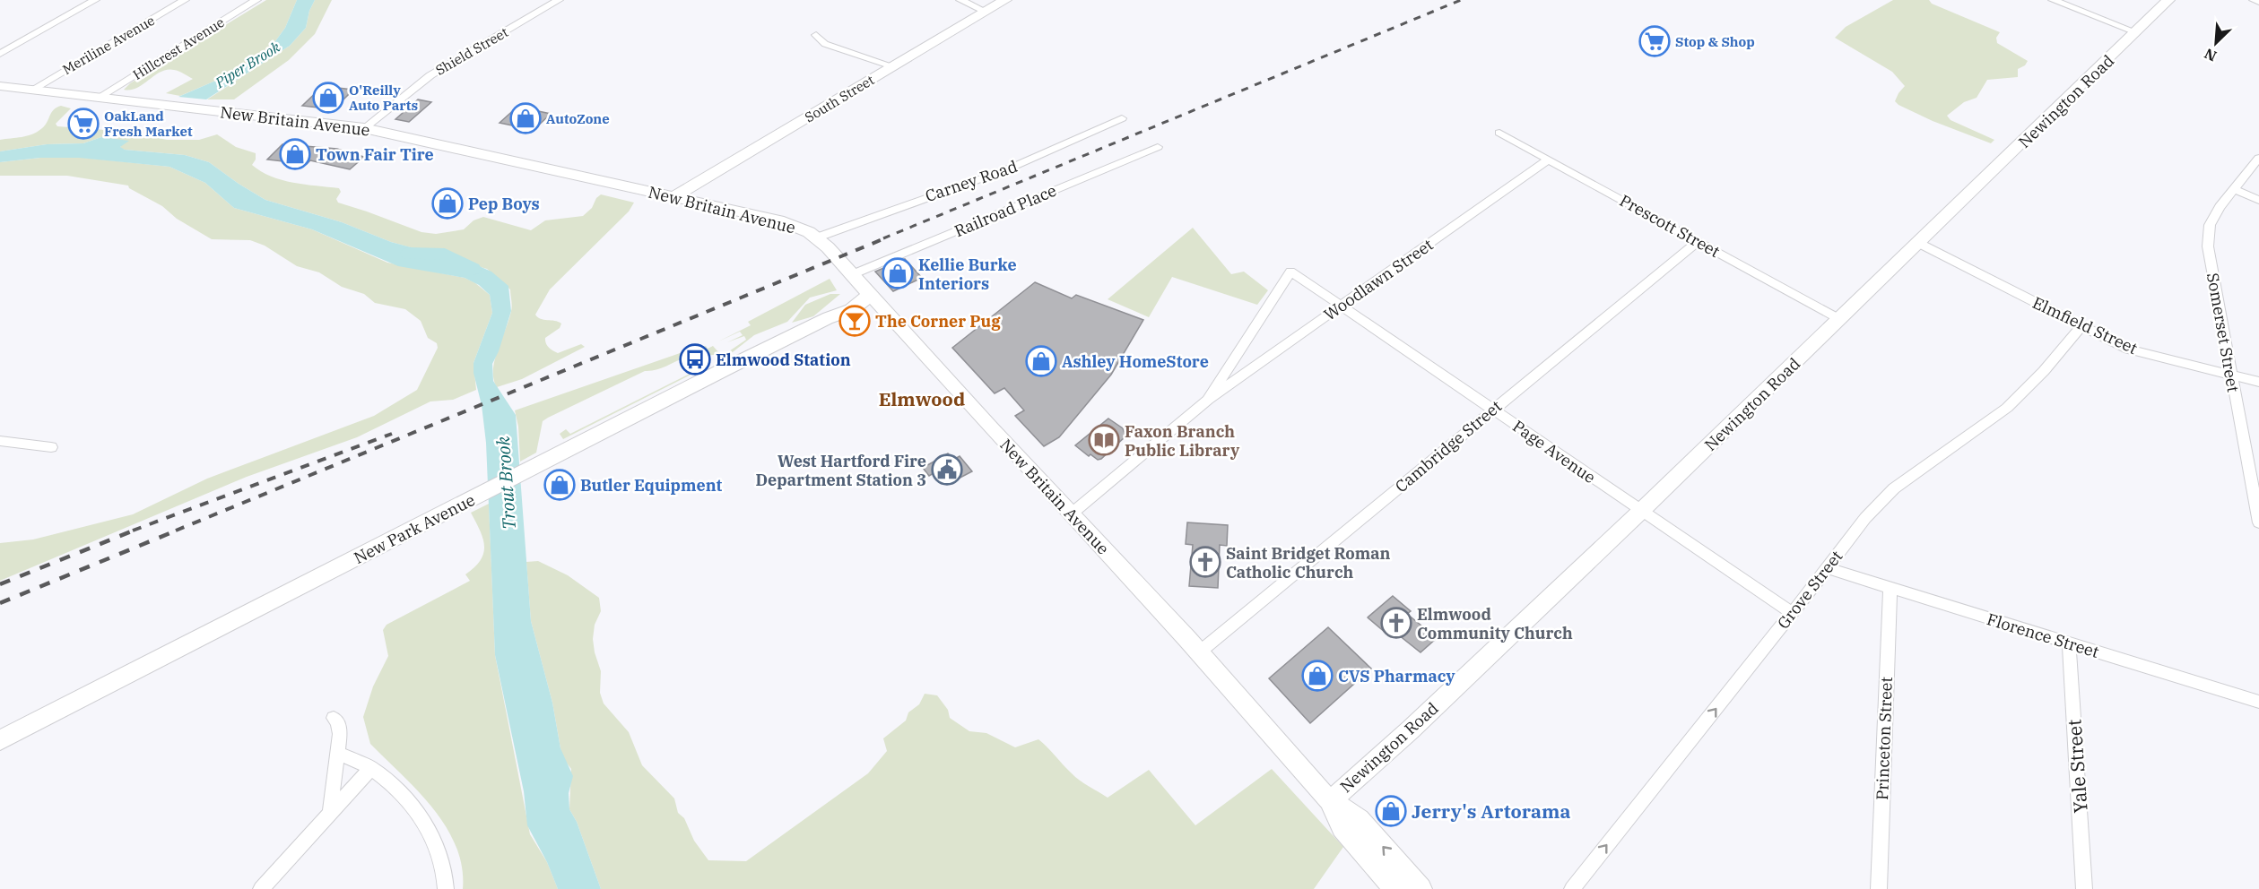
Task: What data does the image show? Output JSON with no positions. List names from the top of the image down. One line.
{"streets":{"main road":["South Street","Newington Road","New Britain Avenue","New Park Avenue"],"street":["Meriline Avenue","Hillcrest Avenue","Shield Street","Carney Road","Railroad Place","Prescott Street","Woodlawn Street","Elmfield Street","Somerset Street","Cambridge Street","Page Avenue","Grove Street","Florence Street","Princeton Street","Yale Street"]},"crossings":[["Meriline Avenue","New Britain Avenue"],["Hillcrest Avenue","New Britain Avenue"],["Shield Street","New Britain Avenue"],["South Street","New Britain Avenue"],["Newington Road","New Britain Avenue"],["Newington Road","Prescott Street"],["Newington Road","Elmfield Street"],["Newington Road","Page Avenue"],["New Britain Avenue","Carney Road"],["New Britain Avenue","Railroad Place"],["New Britain Avenue","Woodlawn Street"],["New Britain Avenue","Cambridge Street"],["New Britain Avenue","New Park Avenue"],["Prescott Street","Woodlawn Street"],["Prescott Street","Cambridge Street"],["Woodlawn Street","Page Avenue"],["Elmfield Street","Somerset Street"],["Elmfield Street","Grove Street"],["Cambridge Street","Page Avenue"],["Page Avenue","Grove Street"],["Grove Street","Florence Street"],["Florence Street","Princeton Street"],["Florence Street","Yale Street"]],"one_way":["Grove Street"],"districts":["Elmwood"],"water":["Piper Brook","Trout Brook"],"places":{"supermarket":["Stop & Shop","OakLand Fresh Market"],"shop":["O'Reilly Auto Parts","AutoZone","Town Fair Tire","Pep Boys","Kellie Burke Interiors","Ashley HomeStore","Butler Equipment","CVS Pharmacy","Jerry's Artorama"],"bar":["The Corner Pug"],"bus stop":["Elmwood Station"],"library":["Faxon Branch Public Library"],"public building":["West Hartford Fire Department Station 3"],"church":["Saint Bridget Roman Catholic Church","Elmwood Community Church"]},"north":"bottom left"}
